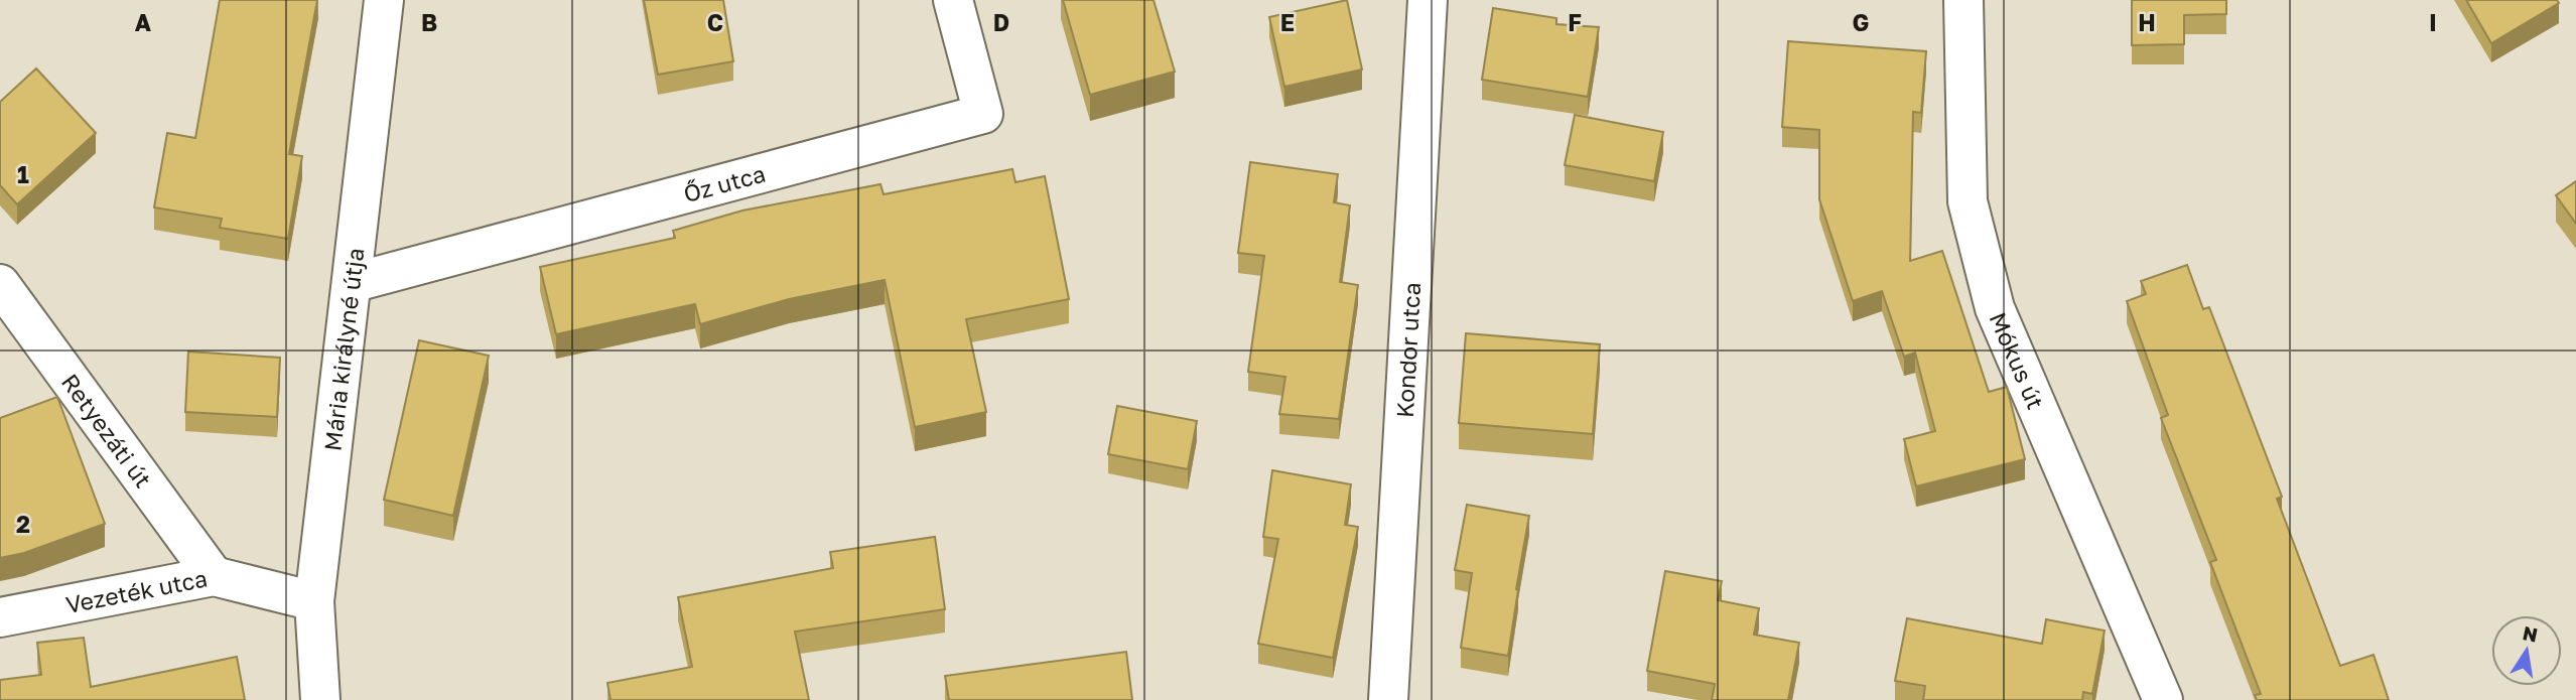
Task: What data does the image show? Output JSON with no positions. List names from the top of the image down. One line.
{"streets":{"street":["Őz utca","Mária királyné útja","Kondor utca","Mókus út","Retyezáti út","Vezeték utca"]},"crossings":[["Őz utca","Mária királyné útja"],["Mária királyné útja","Vezeték utca"],["Retyezáti út","Vezeték utca"]],"north":"top","grid":{"columns":["A","B","C","D","E","F","G","H","I"],"rows":["1","2"]}}
